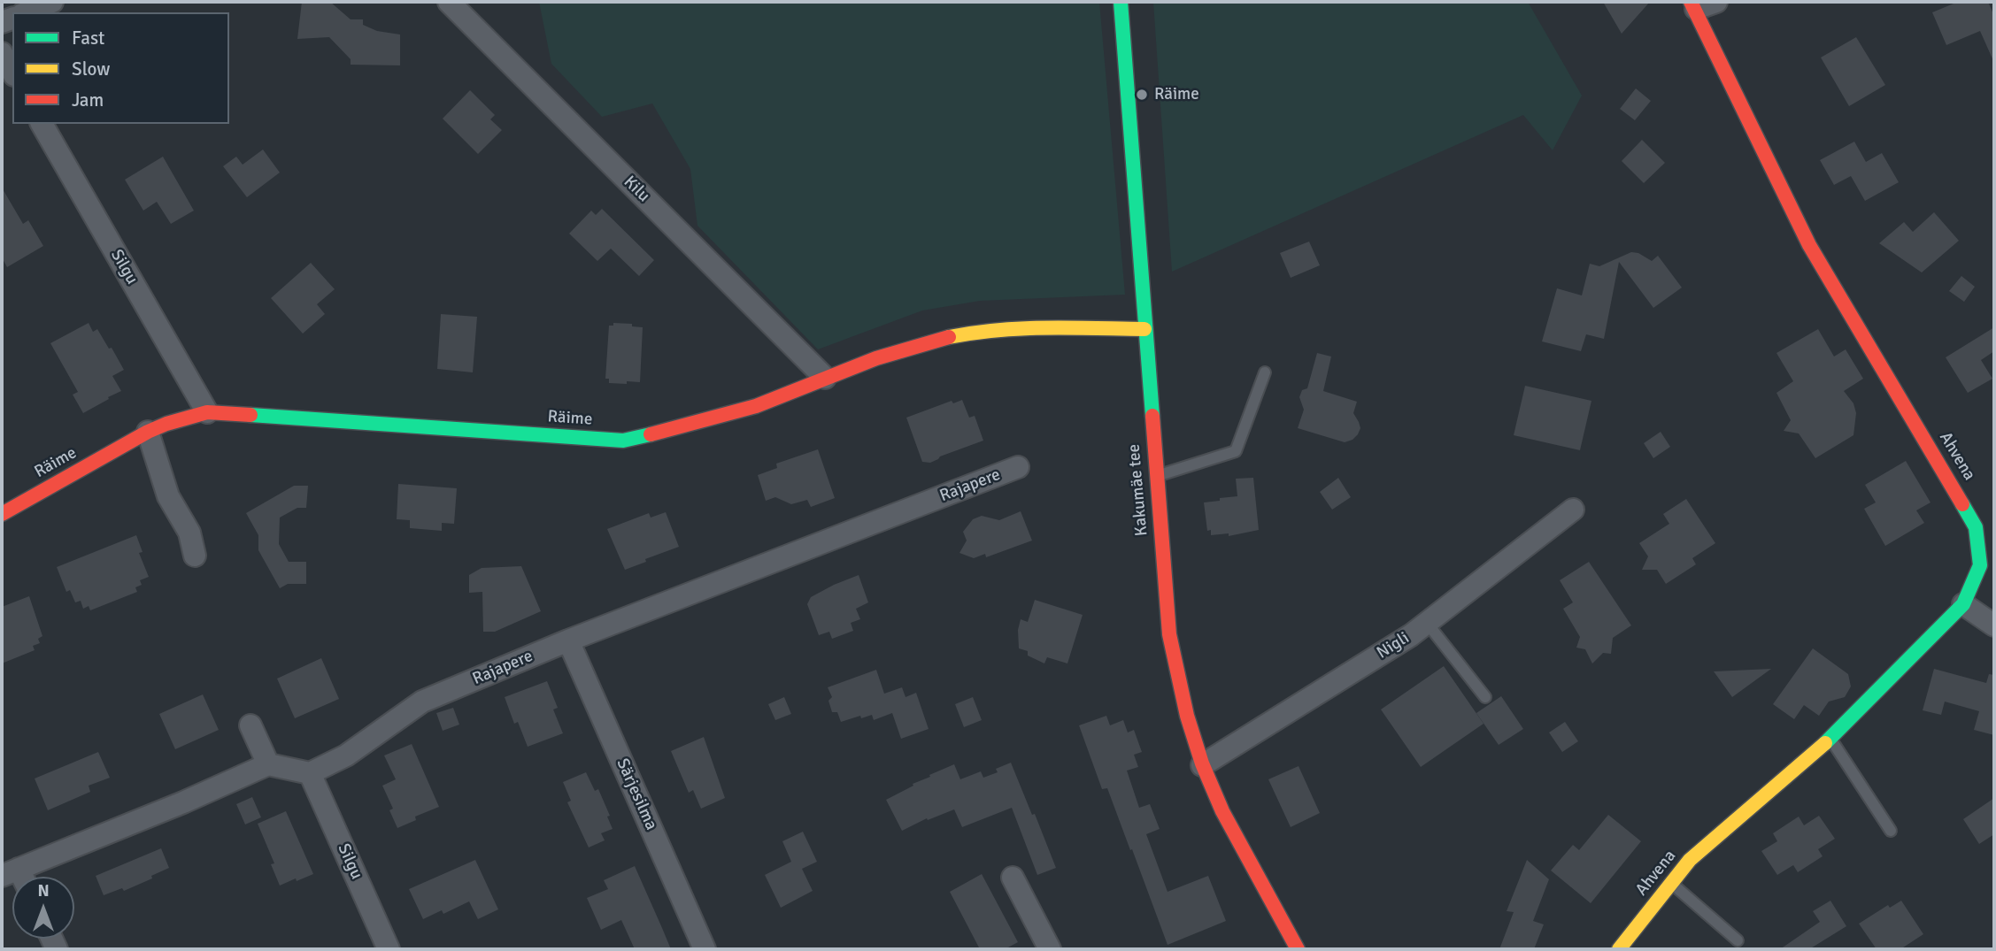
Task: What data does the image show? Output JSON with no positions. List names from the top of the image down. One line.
{"streets":{"street":["Kilu","Silgu","Räime","Ahvena","Rajapere","Kakumäe tee","Nigli","Särjesilma"]},"crossings":[["Kilu","Räime"],["Silgu","Räime"],["Silgu","Rajapere"],["Räime","Kakumäe tee"],["Rajapere","Särjesilma"],["Kakumäe tee","Nigli"]],"places":["Räime"],"legend":["Fast","Slow","Jam"],"north":"top"}
